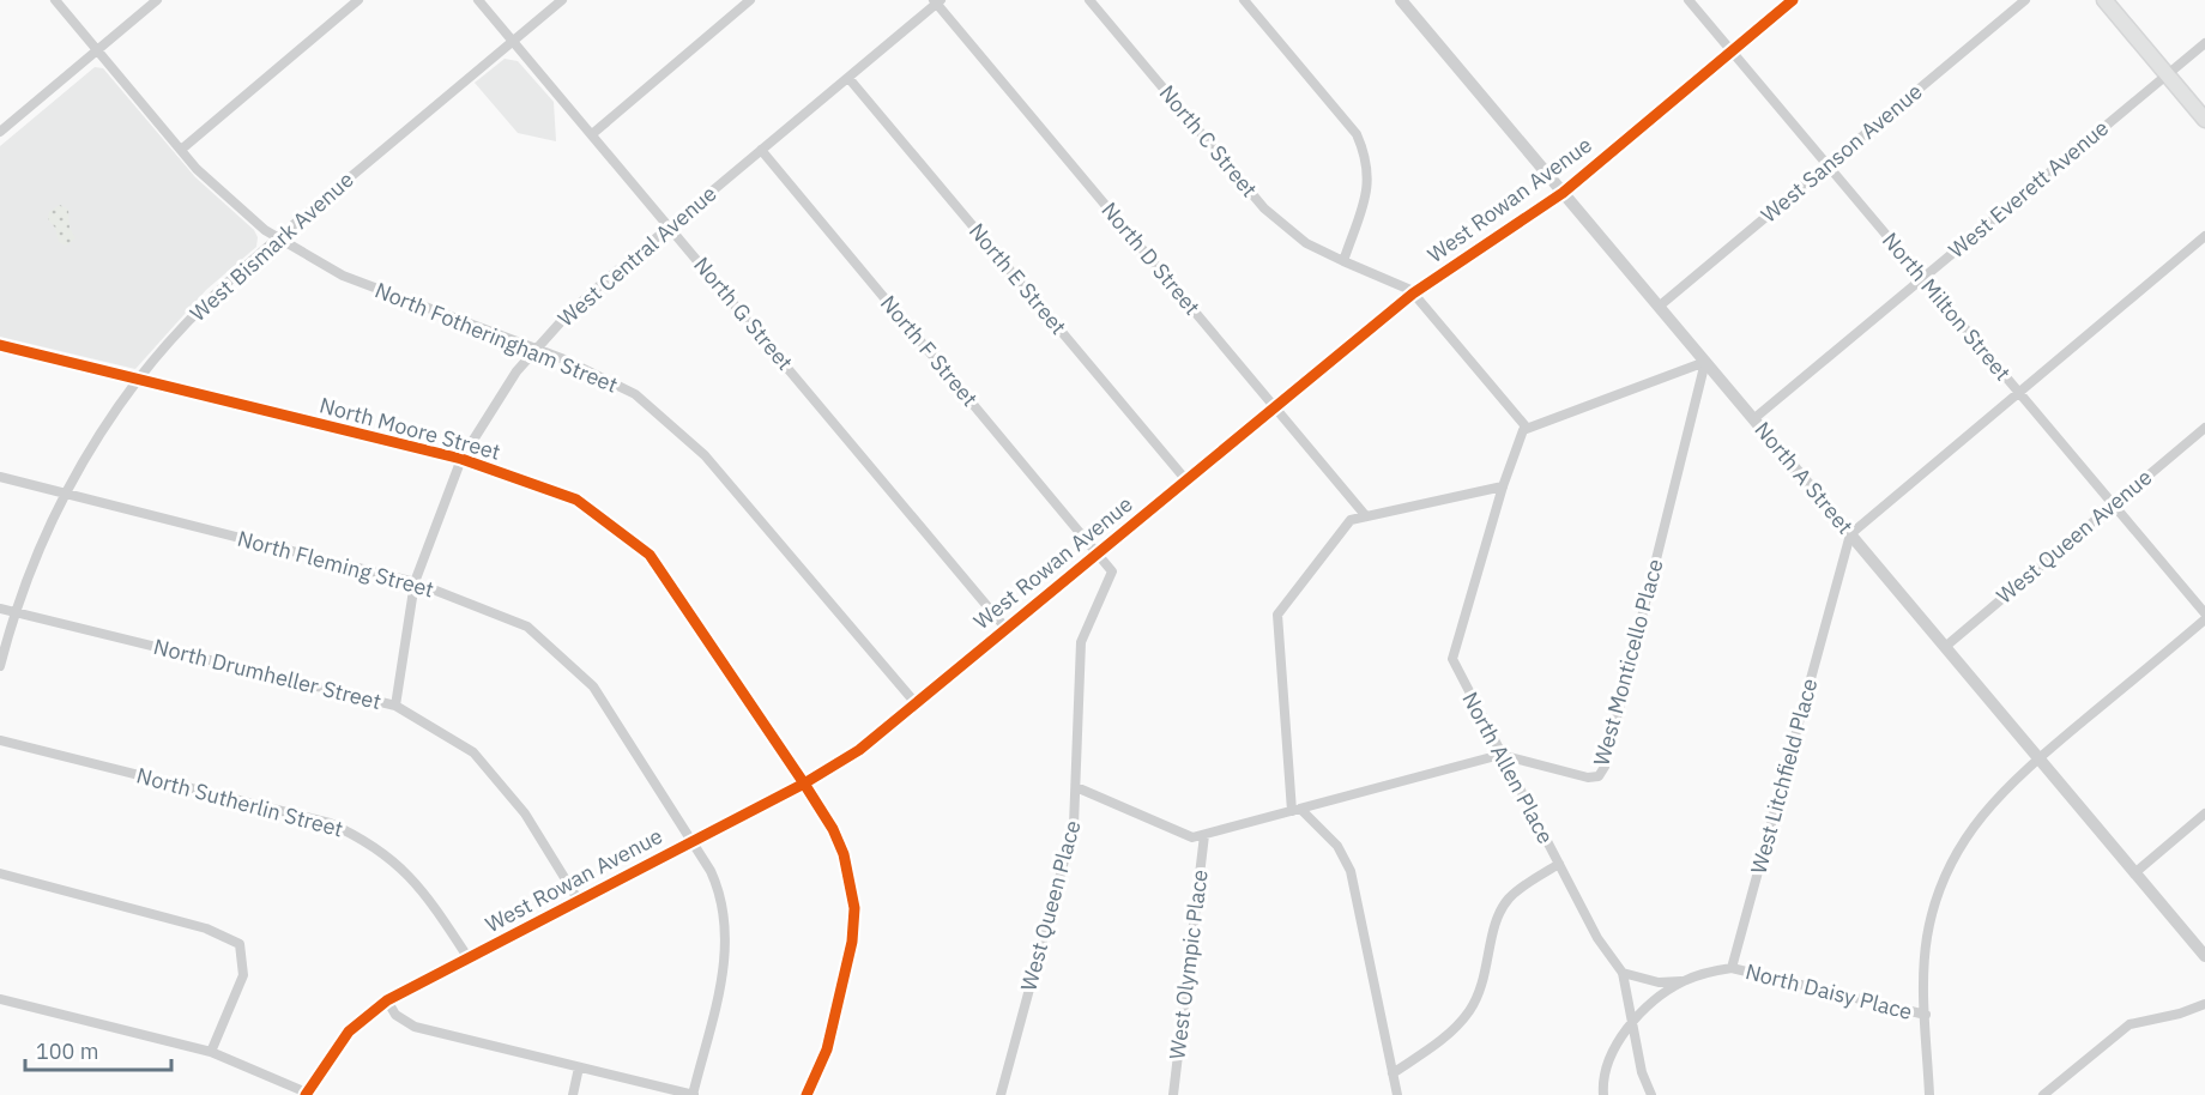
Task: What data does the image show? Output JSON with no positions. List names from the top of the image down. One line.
{"streets":{"street":["North C Street","West Sanson Avenue","West Everett Avenue","West Rowan Avenue","West Bismark Avenue","West Central Avenue","North D Street","North E Street","North Milton Street","North G Street","North Fotheringham Street","North F Street","North Moore Street","North A Street","West Queen Avenue","North Fleming Street","West Monticello Place","North Drumheller Street","North Allen Place","West Litchfield Place","North Sutherlin Street","West Queen Place","West Olympic Place","North Daisy Place"]},"crossings":[["North C Street","West Rowan Avenue"],["West Sanson Avenue","North Milton Street"],["West Sanson Avenue","North A Street"],["West Everett Avenue","North Milton Street"],["West Everett Avenue","North A Street"],["West Rowan Avenue","North D Street"],["West Rowan Avenue","North E Street"],["West Rowan Avenue","North Milton Street"],["West Rowan Avenue","North G Street"],["West Rowan Avenue","North Fotheringham Street"],["West Rowan Avenue","North F Street"],["West Rowan Avenue","North Moore Street"],["West Rowan Avenue","North A Street"],["West Rowan Avenue","North Fleming Street"],["West Rowan Avenue","North Drumheller Street"],["West Rowan Avenue","North Sutherlin Street"],["West Rowan Avenue","West Queen Place"],["West Bismark Avenue","North G Street"],["West Bismark Avenue","North Fotheringham Street"],["West Bismark Avenue","North Moore Street"],["West Bismark Avenue","North Fleming Street"],["West Bismark Avenue","North Drumheller Street"],["West Central Avenue","North D Street"],["West Central Avenue","North E Street"],["West Central Avenue","North G Street"],["West Central Avenue","North Fotheringham Street"],["West Central Avenue","North F Street"],["West Central Avenue","North Moore Street"],["West Central Avenue","North Fleming Street"],["West Central Avenue","North Drumheller Street"],["North Milton Street","West Queen Avenue"],["North F Street","West Queen Place"],["North A Street","West Queen Avenue"],["North A Street","West Monticello Place"],["North A Street","West Litchfield Place"],["West Monticello Place","North Allen Place"],["West Monticello Place","West Olympic Place"],["West Litchfield Place","North Daisy Place"]],"scale_bar":"100 m"}
